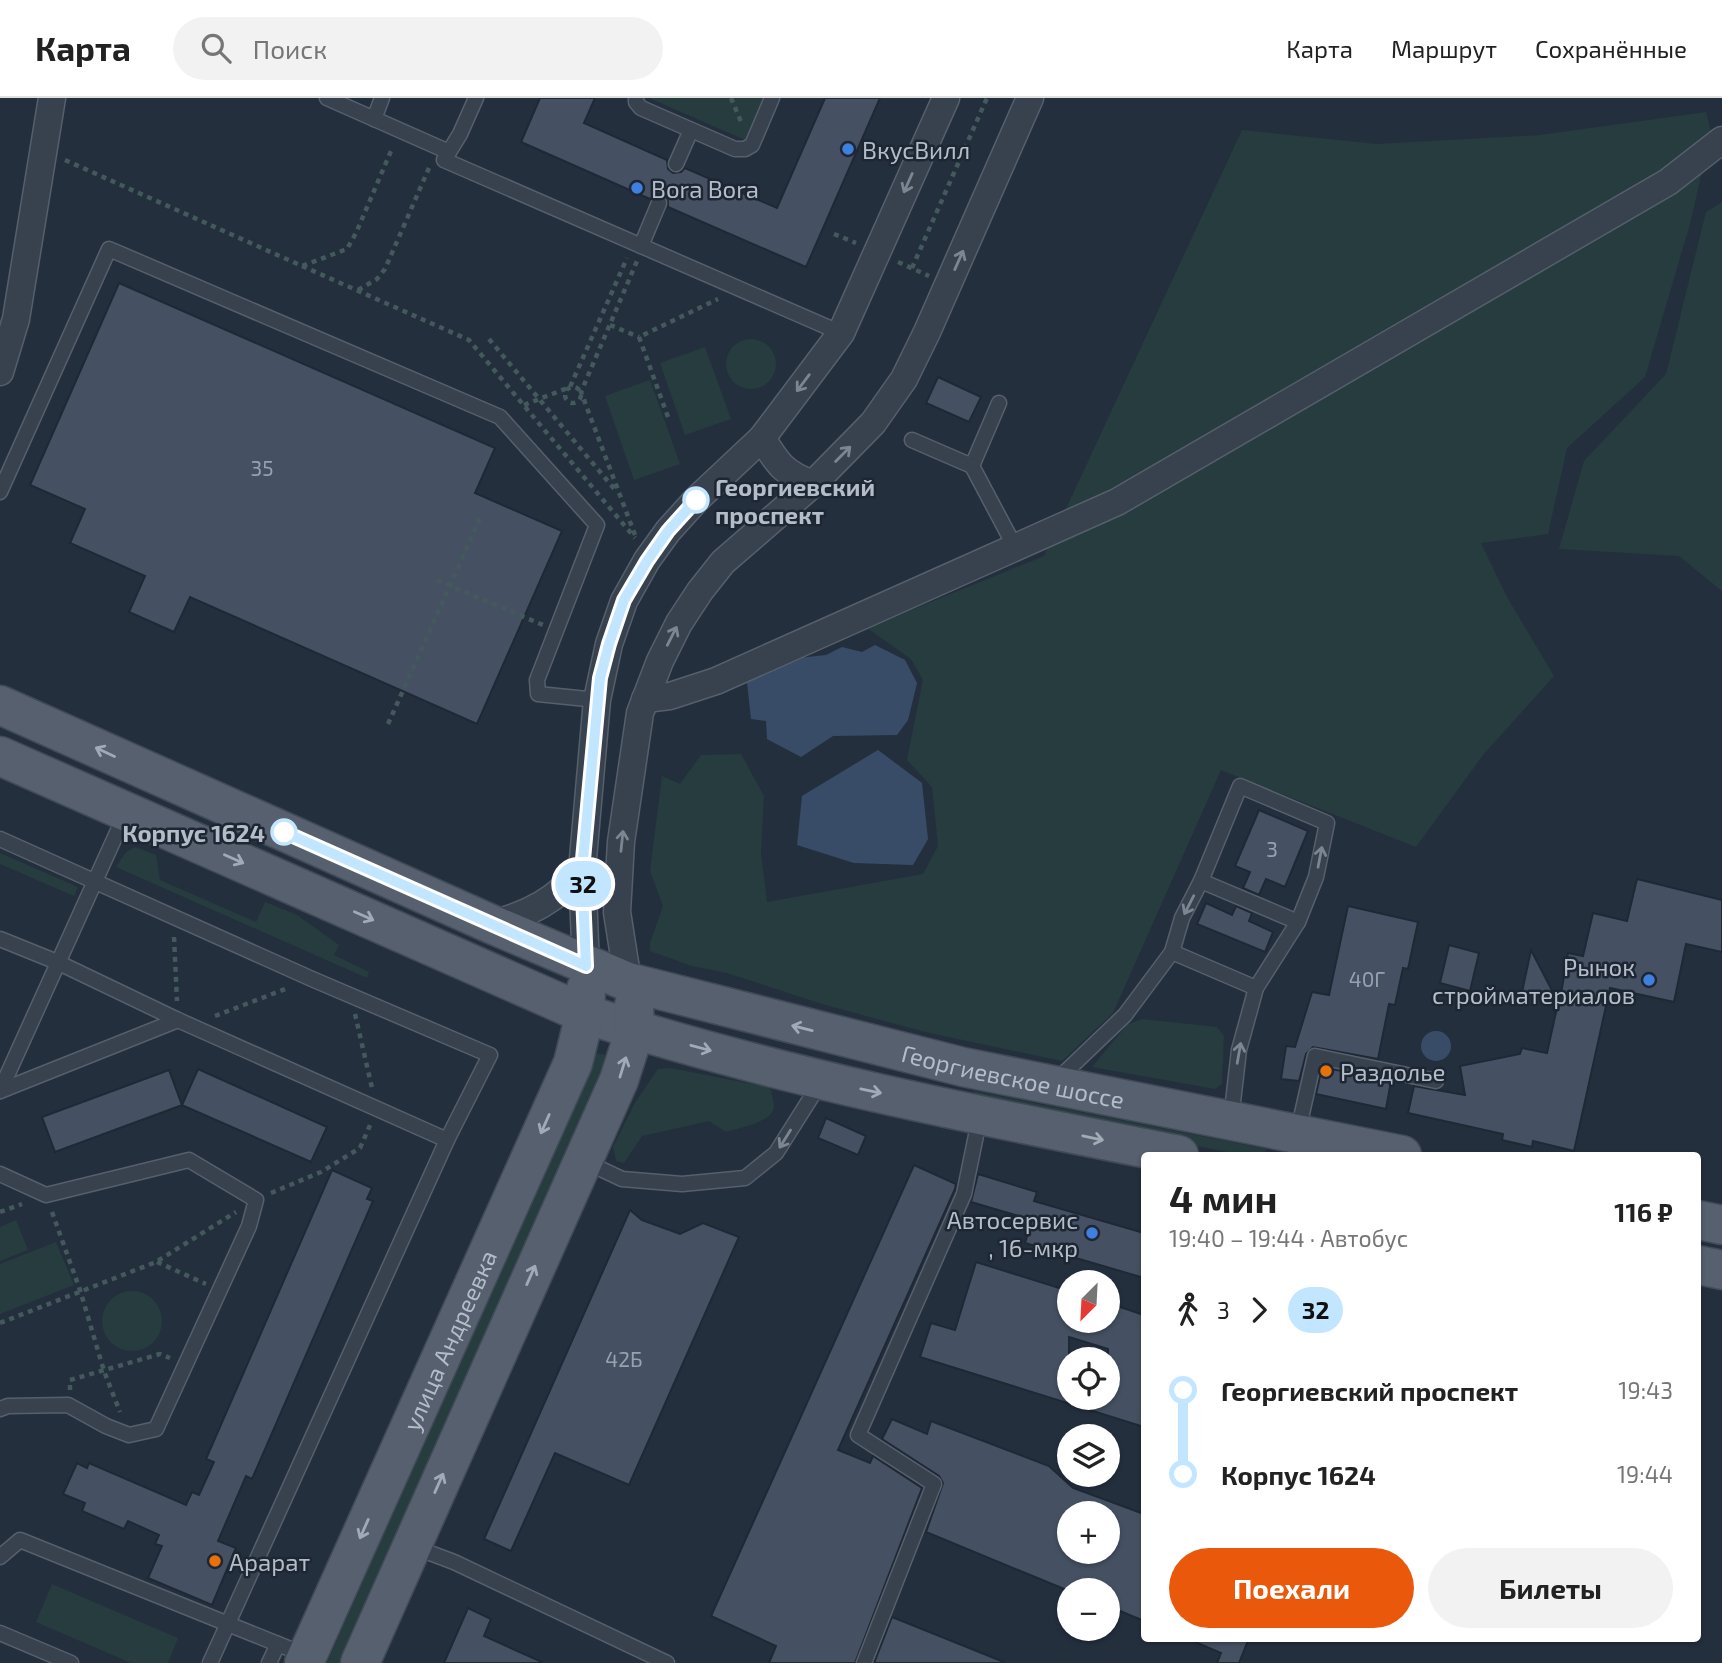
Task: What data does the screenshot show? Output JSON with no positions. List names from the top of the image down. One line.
{"streets":{"main road":["Георгиевское шоссе","улица Андреевка"]},"crossings":[["Георгиевское шоссе","улица Андреевка"]],"places":["ВкусВилл","Bora Bora","Георгиевский проспект","Корпус 1624","Рынок стройматериалов","Раздолье","Автосервис , 16-мкр","Арарат"],"lines":["bus line 32"],"house_numbers":["35","3","40Г","42Б"],"north":"bottom left","page":{"header":"Карта","search":"Поиск","nav":["Карта","Маршрут","Сохранённые"],"on_map":"32","heading":["4 мин","19:40 – 19:44 · Автобус","116 ₽"],"map_buttons":["+","−"],"legs":["3","32"],"list":[{"name":"Георгиевский проспект","value":"19:43"},{"name":"Корпус 1624","value":"19:44"}],"buttons":["Поехали","Билеты"]}}
